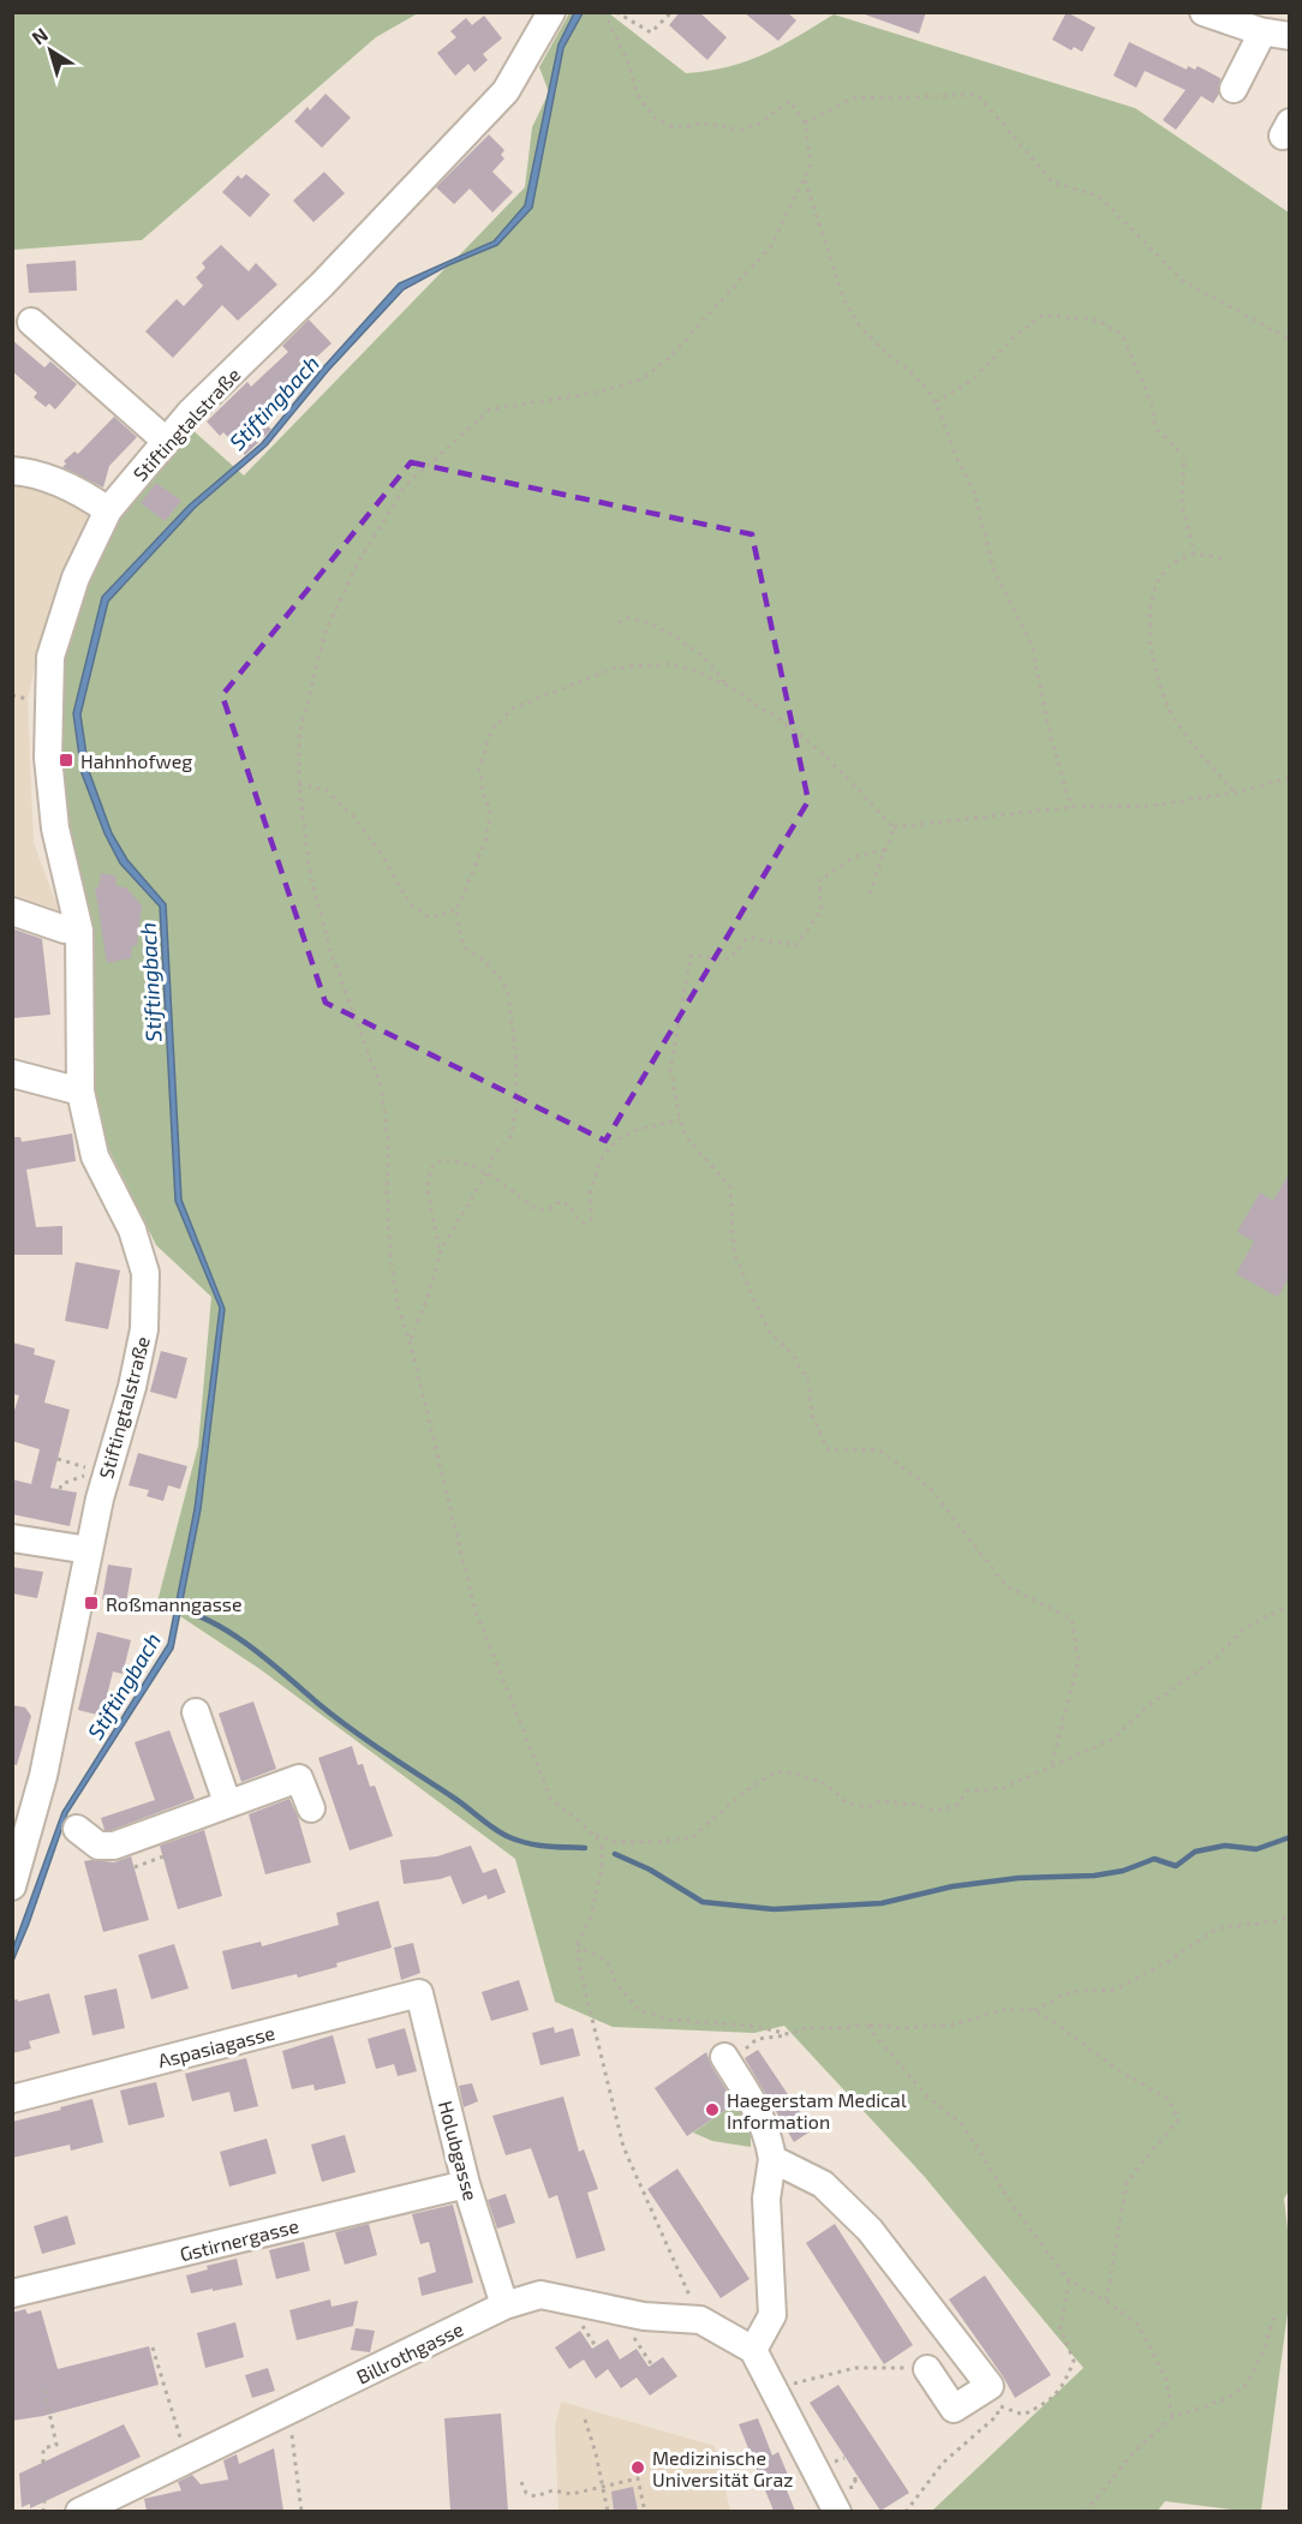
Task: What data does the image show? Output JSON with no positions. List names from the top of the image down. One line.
{"streets":{"street":["Stiftingtalstraße","Aspasiagasse","Holubgasse","Gstirnergasse","Billrothgasse"]},"crossings":[["Aspasiagasse","Holubgasse"],["Holubgasse","Gstirnergasse"],["Holubgasse","Billrothgasse"]],"water":["Stiftingbach"],"places":{"transit":["Hahnhofweg","Roßmanngasse"],"other":["Haegerstam Medical Information","Medizinische Universität Graz"]},"north":"top left"}
